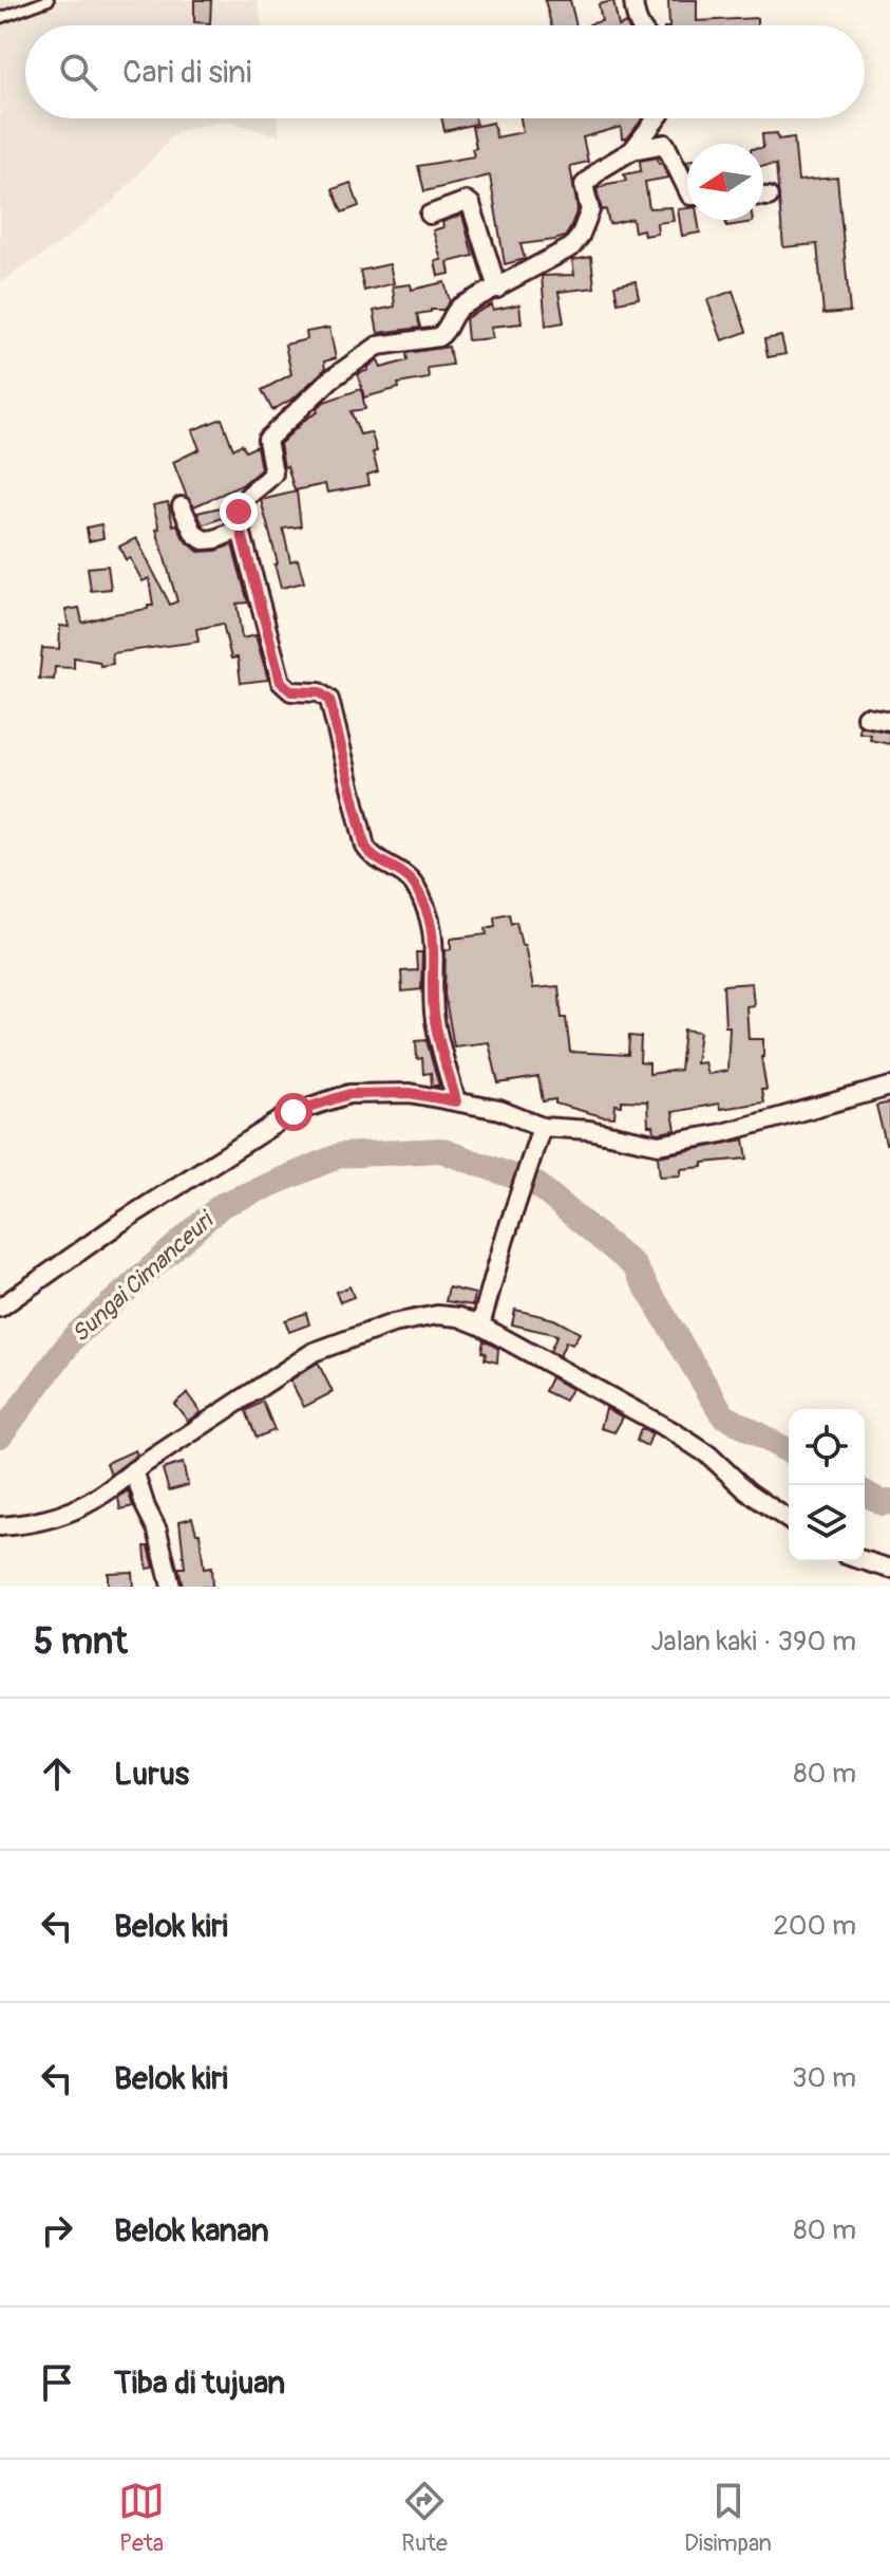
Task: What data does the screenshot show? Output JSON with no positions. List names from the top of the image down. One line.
{"water":["Sungai Cimanceuri"],"north":"left","page":{"search":"Cari di sini","heading":["5 mnt","Jalan kaki · 390 m"],"list":[["Lurus","80 m"],["Belok kiri","200 m"],["Belok kiri","30 m"],["Belok kanan","80 m"],"Tiba di tujuan"],"nav":["Peta","Rute","Disimpan"]}}
